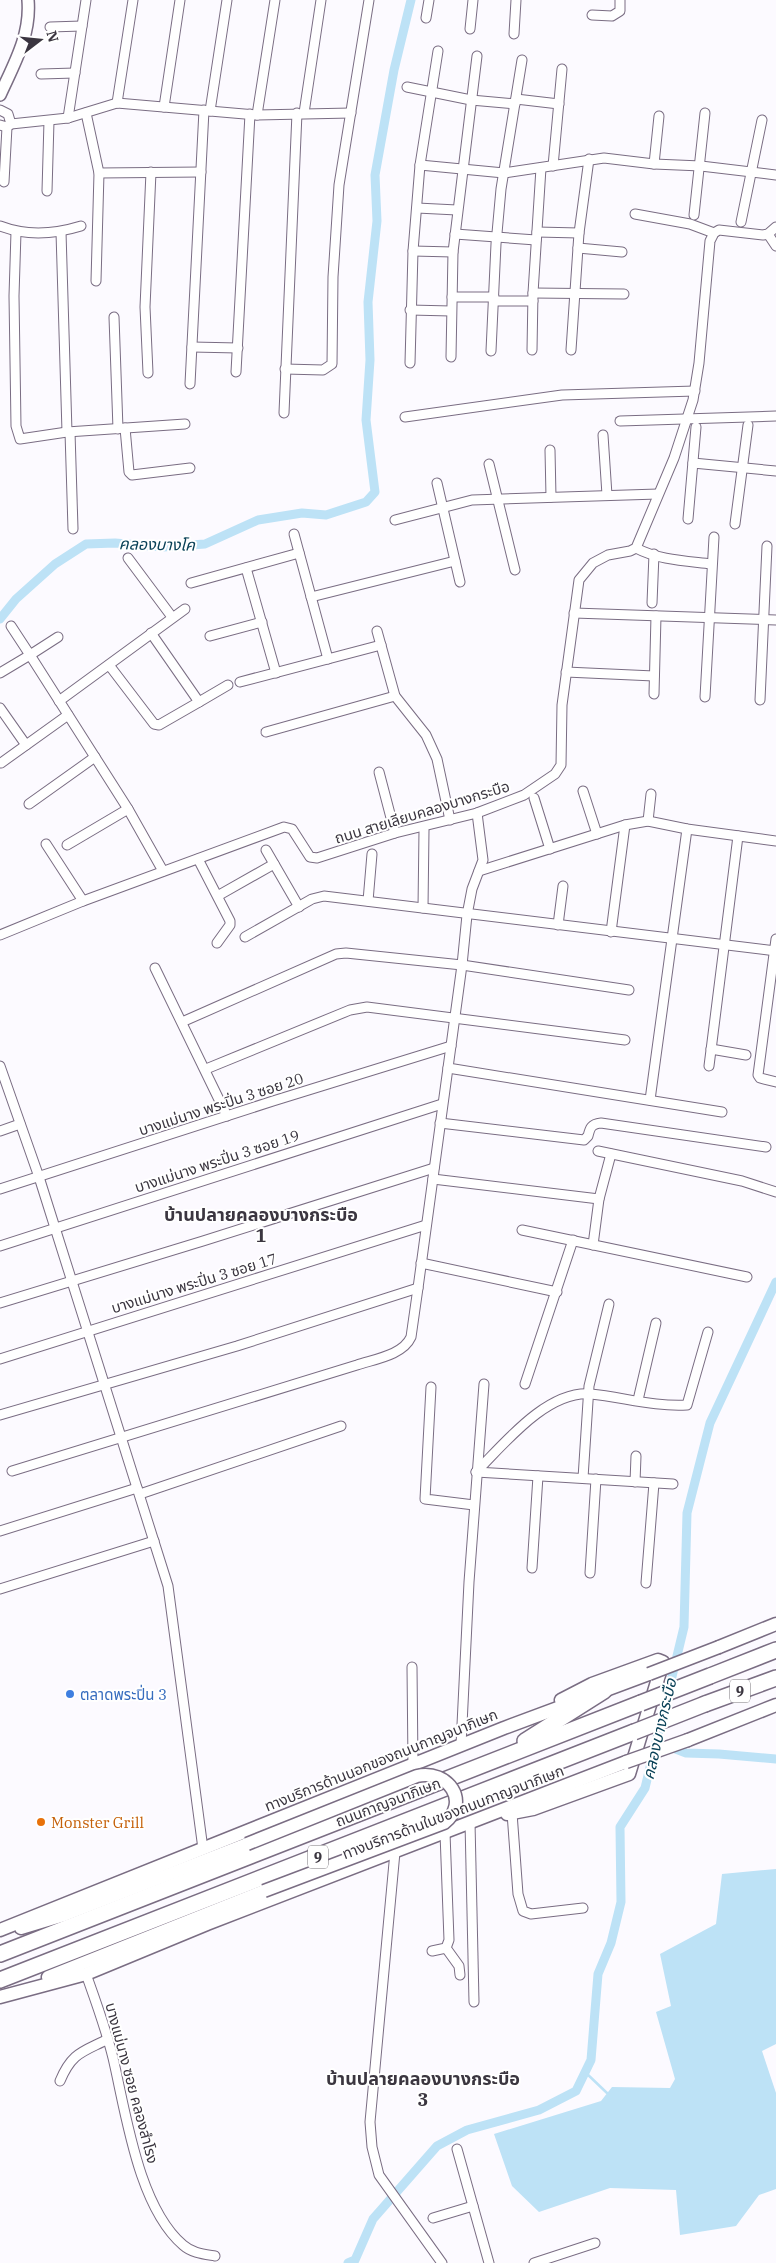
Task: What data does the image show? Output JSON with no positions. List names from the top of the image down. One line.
{"streets":{"highway":["9","ถนนกาญจนาภิเษก"],"main road":["ทางบริการด้านนอกของถนนกาญจนาภิเษก","ทางบริการด้านในของถนนกาญจนาภิเษก"],"street":["ถนน สายเลียบคลองบางกระบือ","บางแม่นาง พระปิ่น 3 ซอย 20","บางแม่นาง พระปิ่น 3 ซอย 19","บางแม่นาง พระปิ่น 3 ซอย 17","บางแม่นาง ซอย คลองสำโรง"]},"crossings":[["ทางบริการด้านในของถนนกาญจนาภิเษก","บางแม่นาง ซอย คลองสำโรง"]],"districts":["บ้านปลายคลองบางกระบือ 1","บ้านปลายคลองบางกระบือ 3"],"water":["คลองบางโค","คลองบางกระบือ"],"places":["ตลาดพระปิ่น 3","Monster Grill"],"north":"right"}
